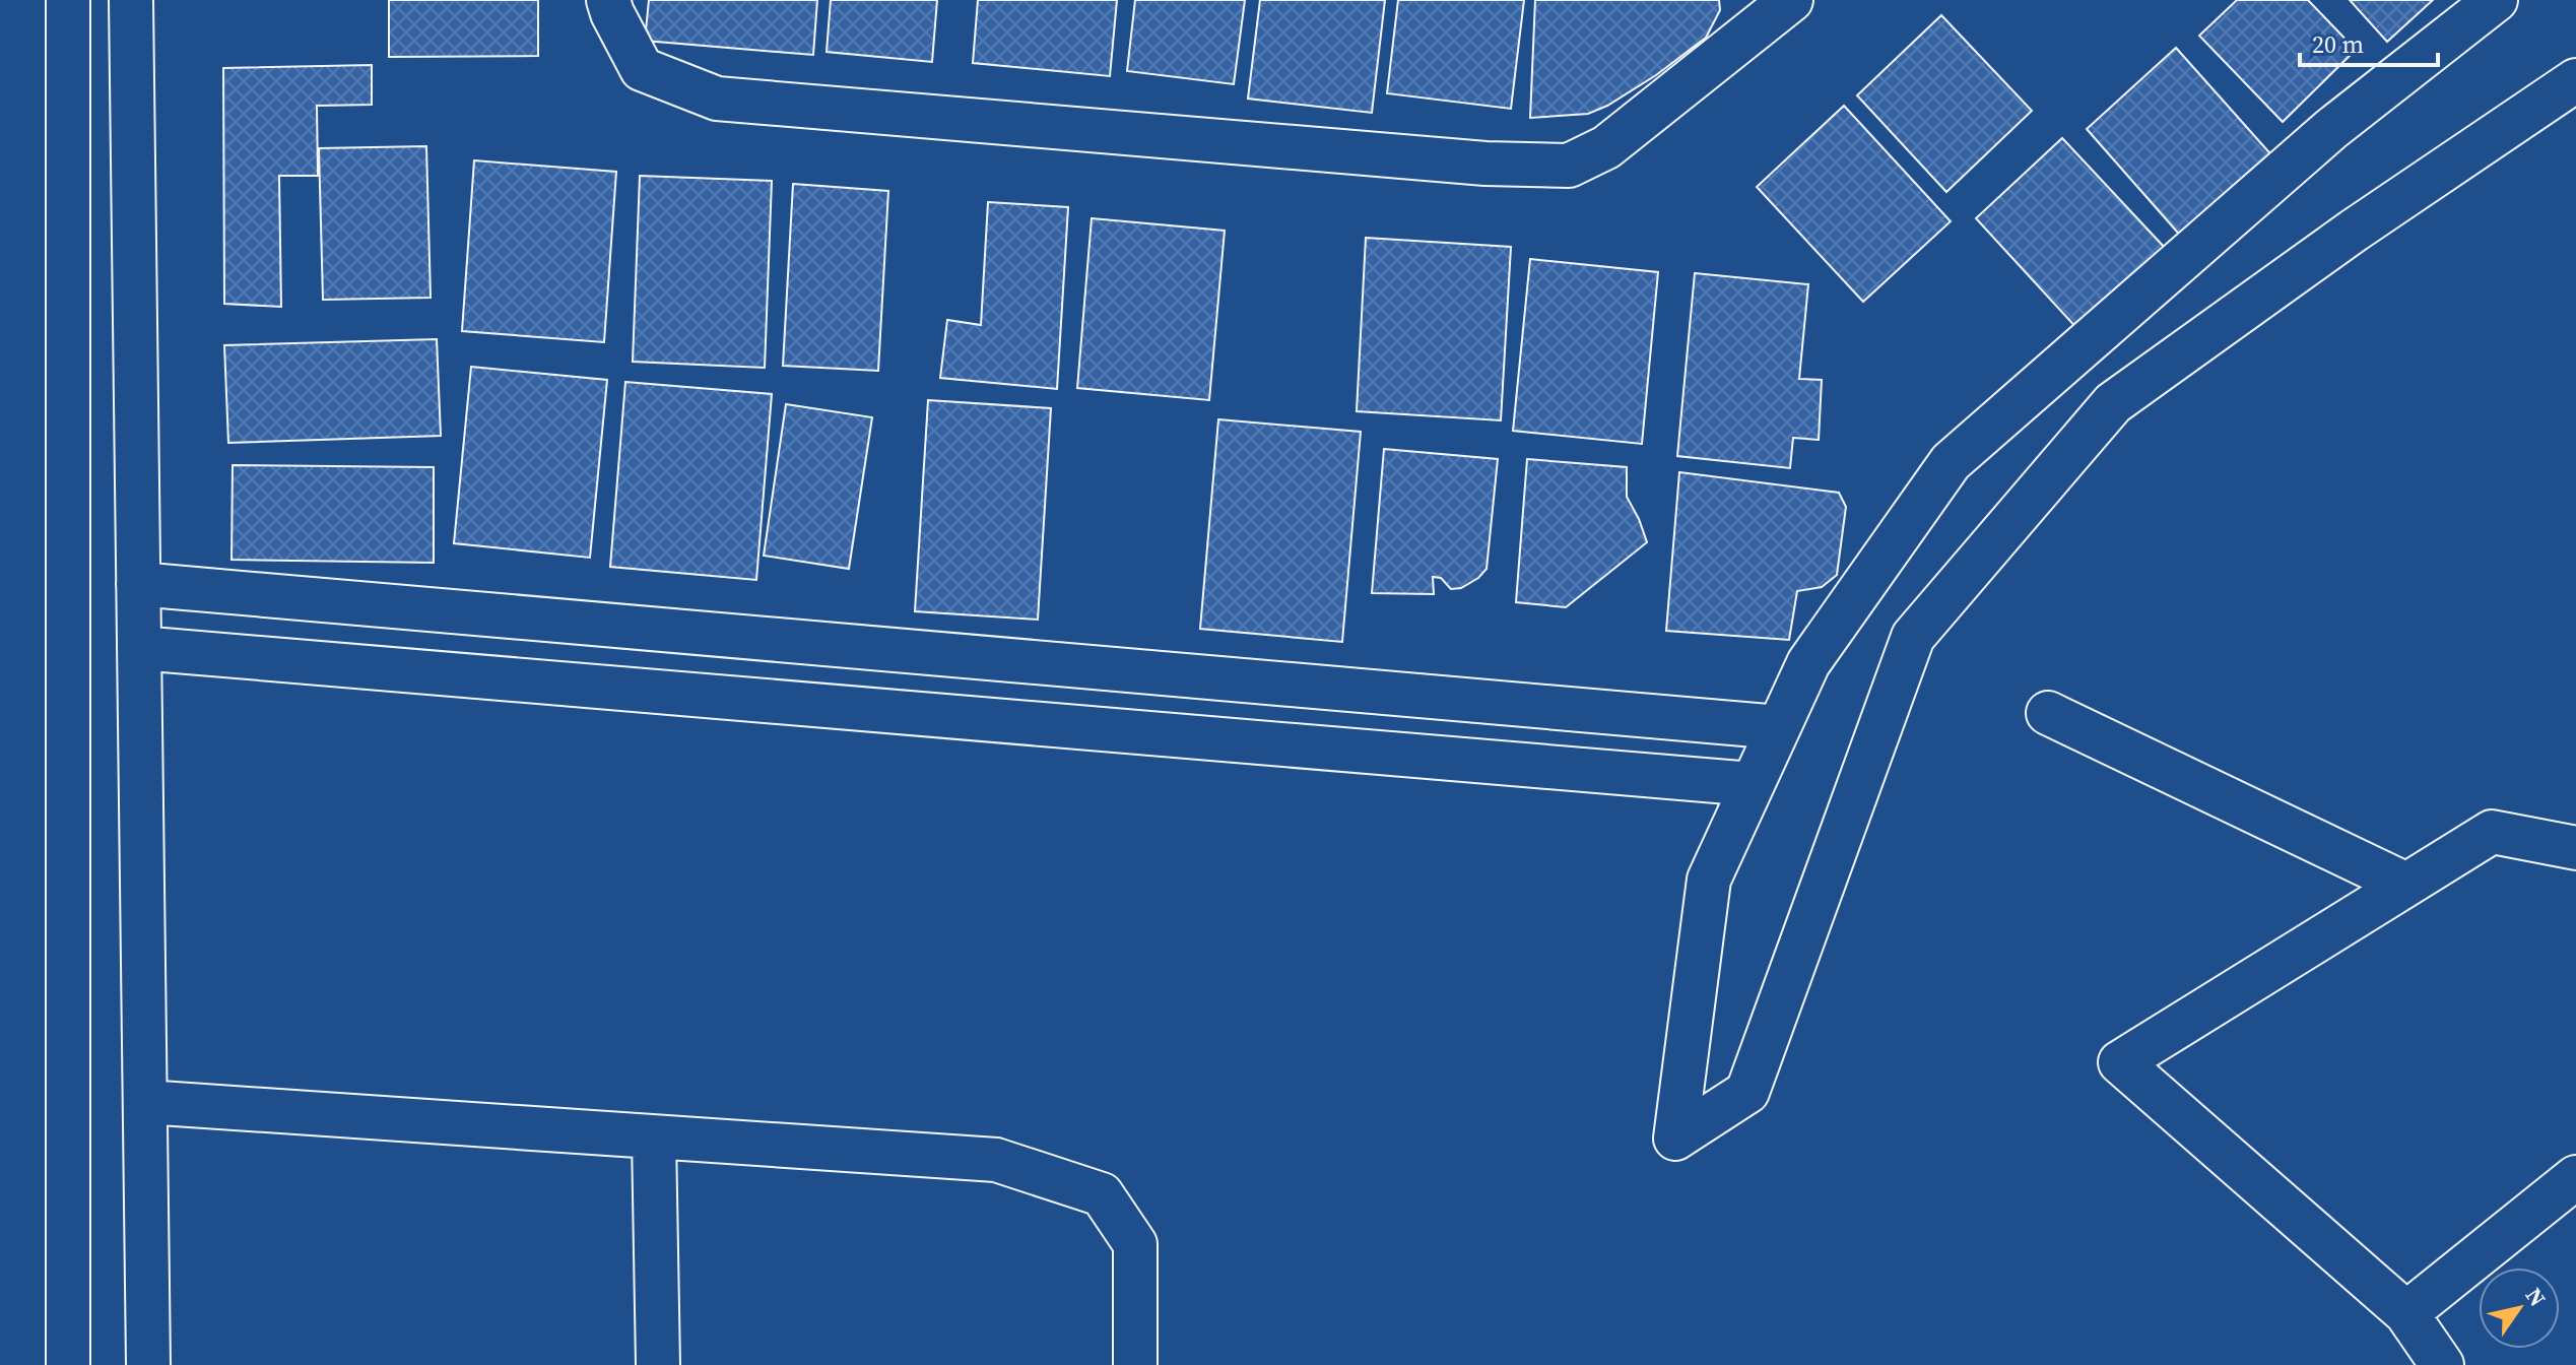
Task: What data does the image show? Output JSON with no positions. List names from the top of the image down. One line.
{"scale_bar":"20 m","north":"top right"}
